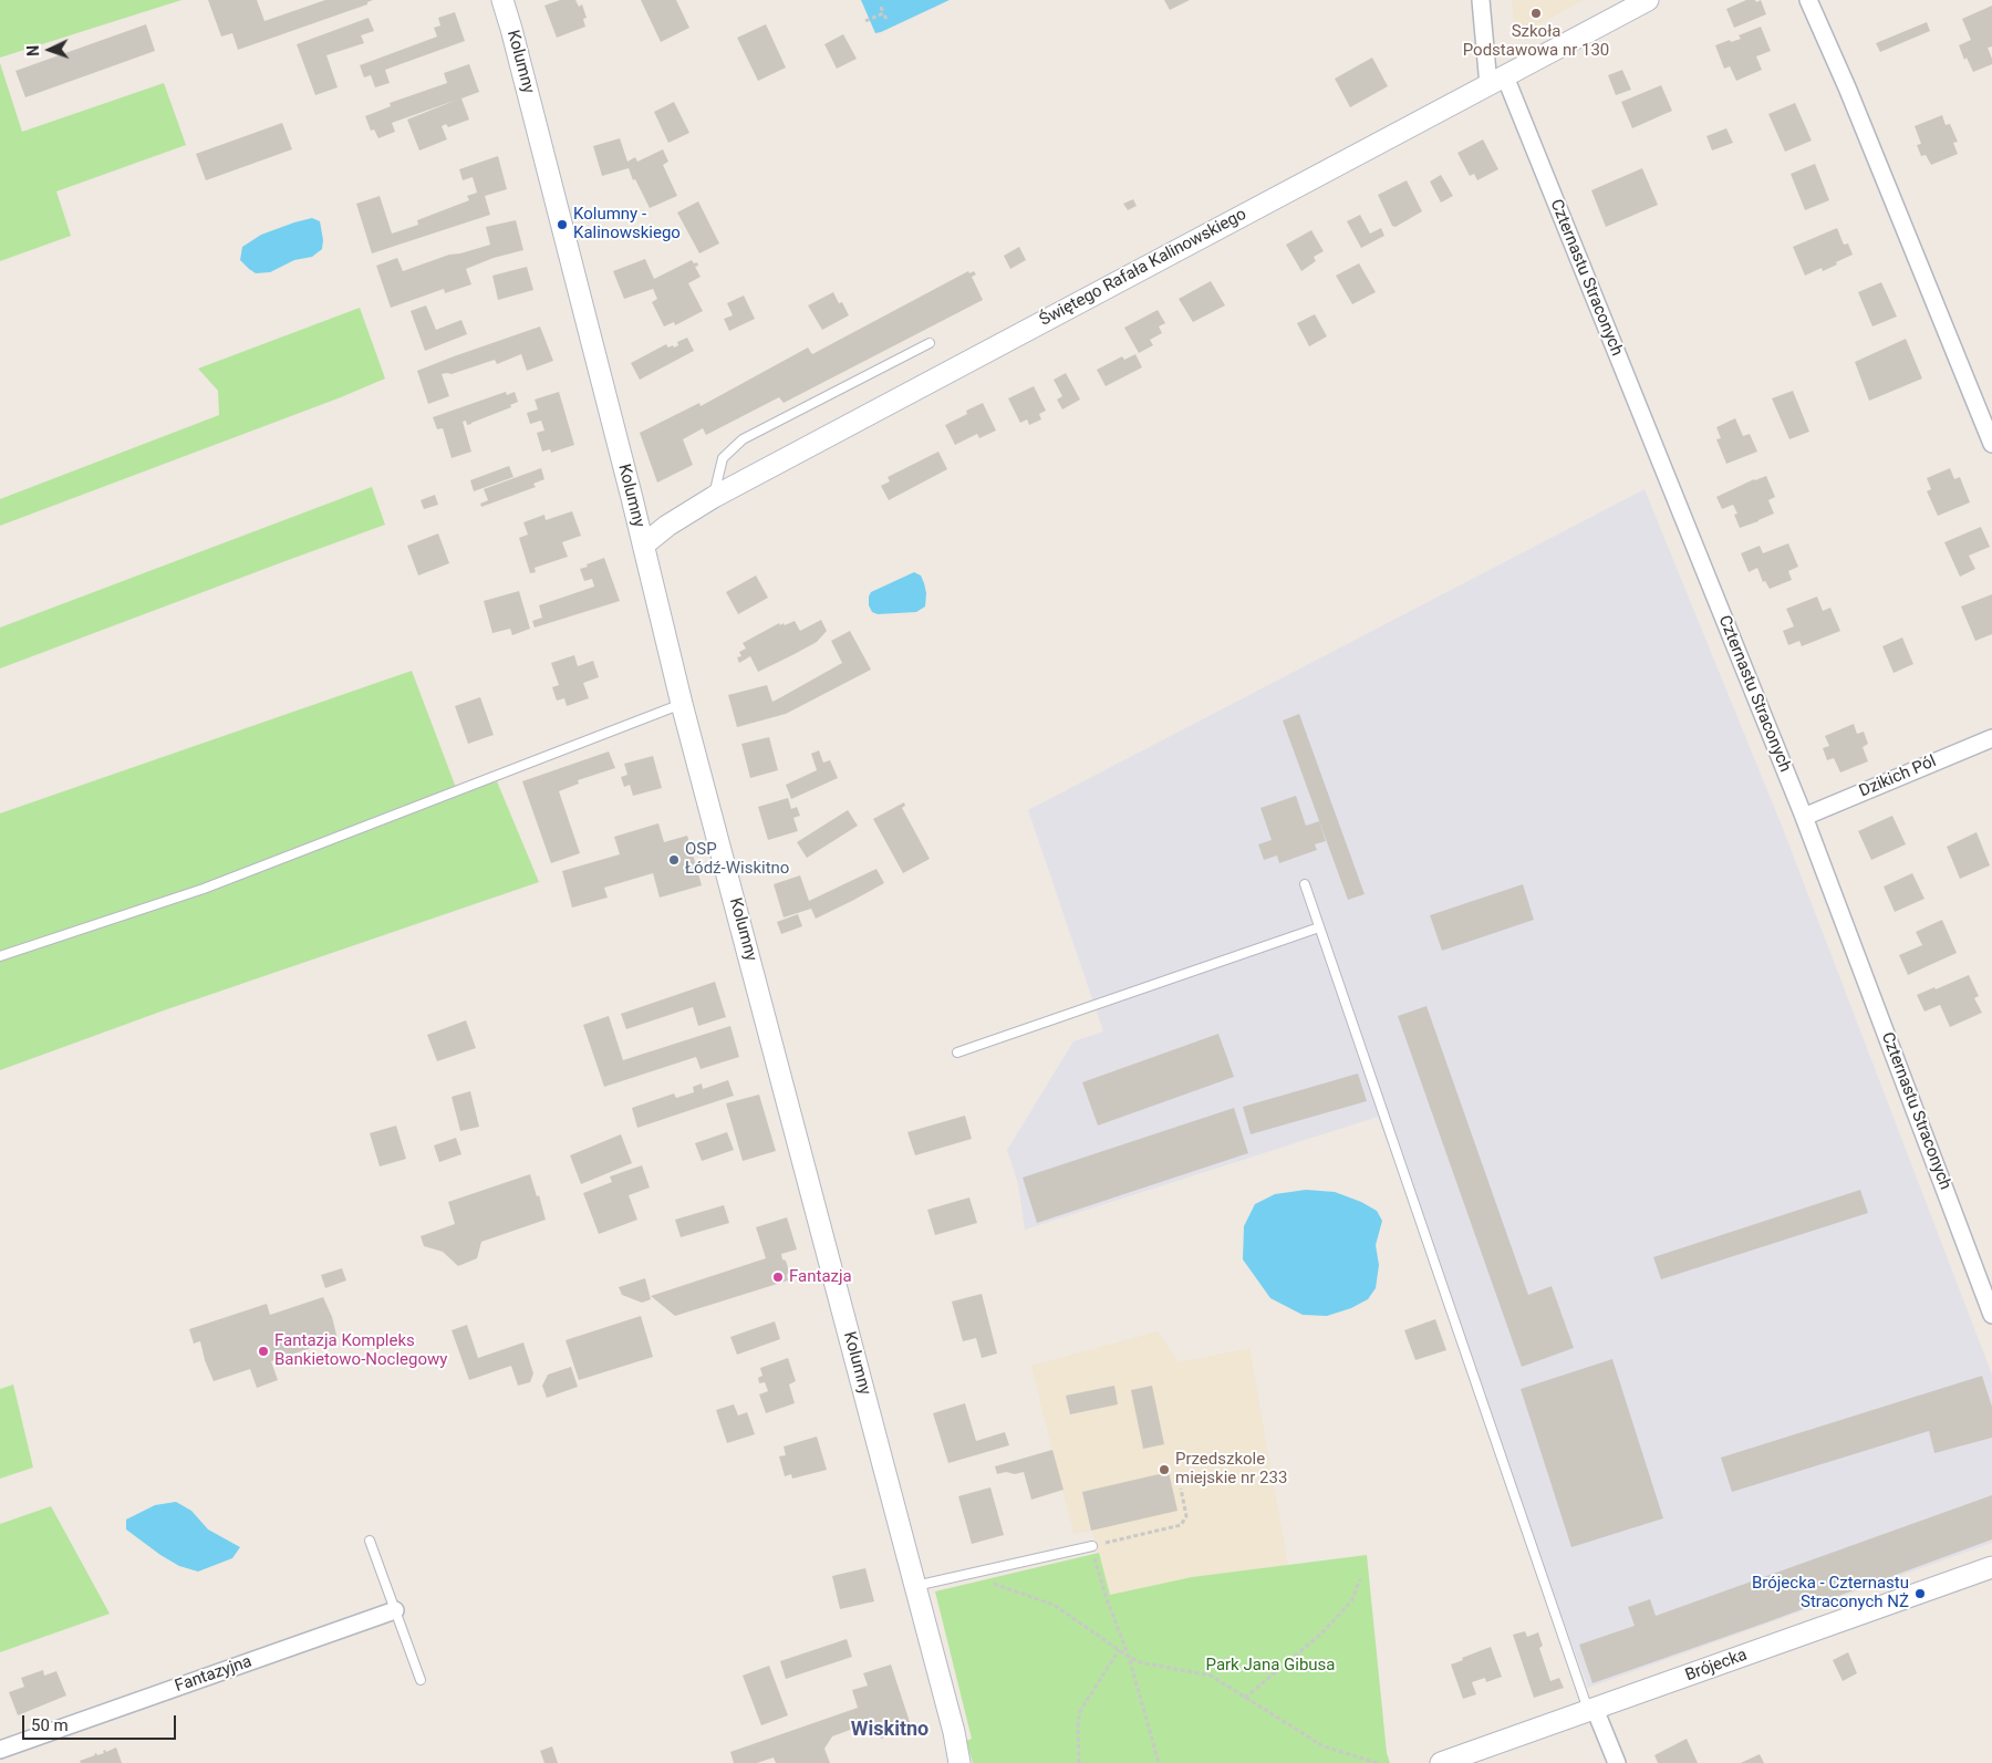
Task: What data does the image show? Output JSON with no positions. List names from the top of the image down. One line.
{"streets":{"street":["Kolumny","Świętego Rafała Kalinowskiego","Czternastu Straconych","Dzikich Pól","Brójecka","Fantazyjna"]},"crossings":[["Kolumny","Świętego Rafała Kalinowskiego"],["Świętego Rafała Kalinowskiego","Czternastu Straconych"],["Czternastu Straconych","Dzikich Pól"]],"districts":["Wiskitno"],"parks":["Park Jana Gibusa"],"places":["Szkoła Podstawowa nr 130","Kolumny - Kalinowskiego","OSP Łódź-Wiskitno","Fantazja","Fantazja Kompleks Bankietowo-Noclegowy","Przedszkole miejskie nr 233","Brójecka - Czternastu Straconych NŻ"],"scale_bar":"50 m","north":"left"}
